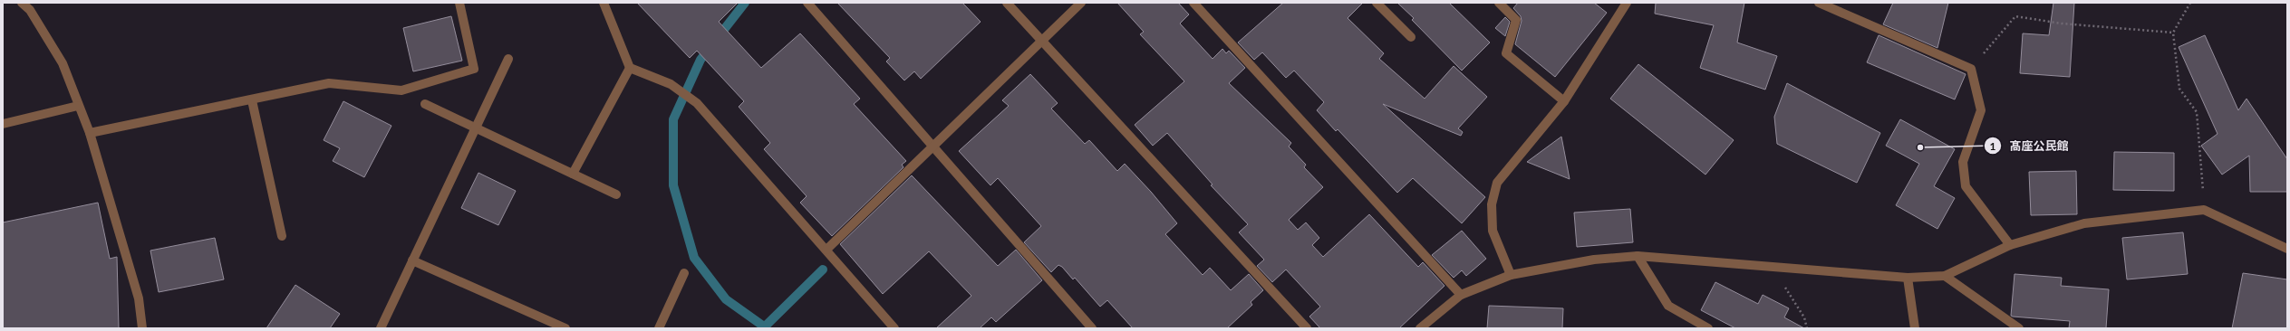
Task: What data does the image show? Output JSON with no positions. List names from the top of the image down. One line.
{"places":["髙座公民館"]}
